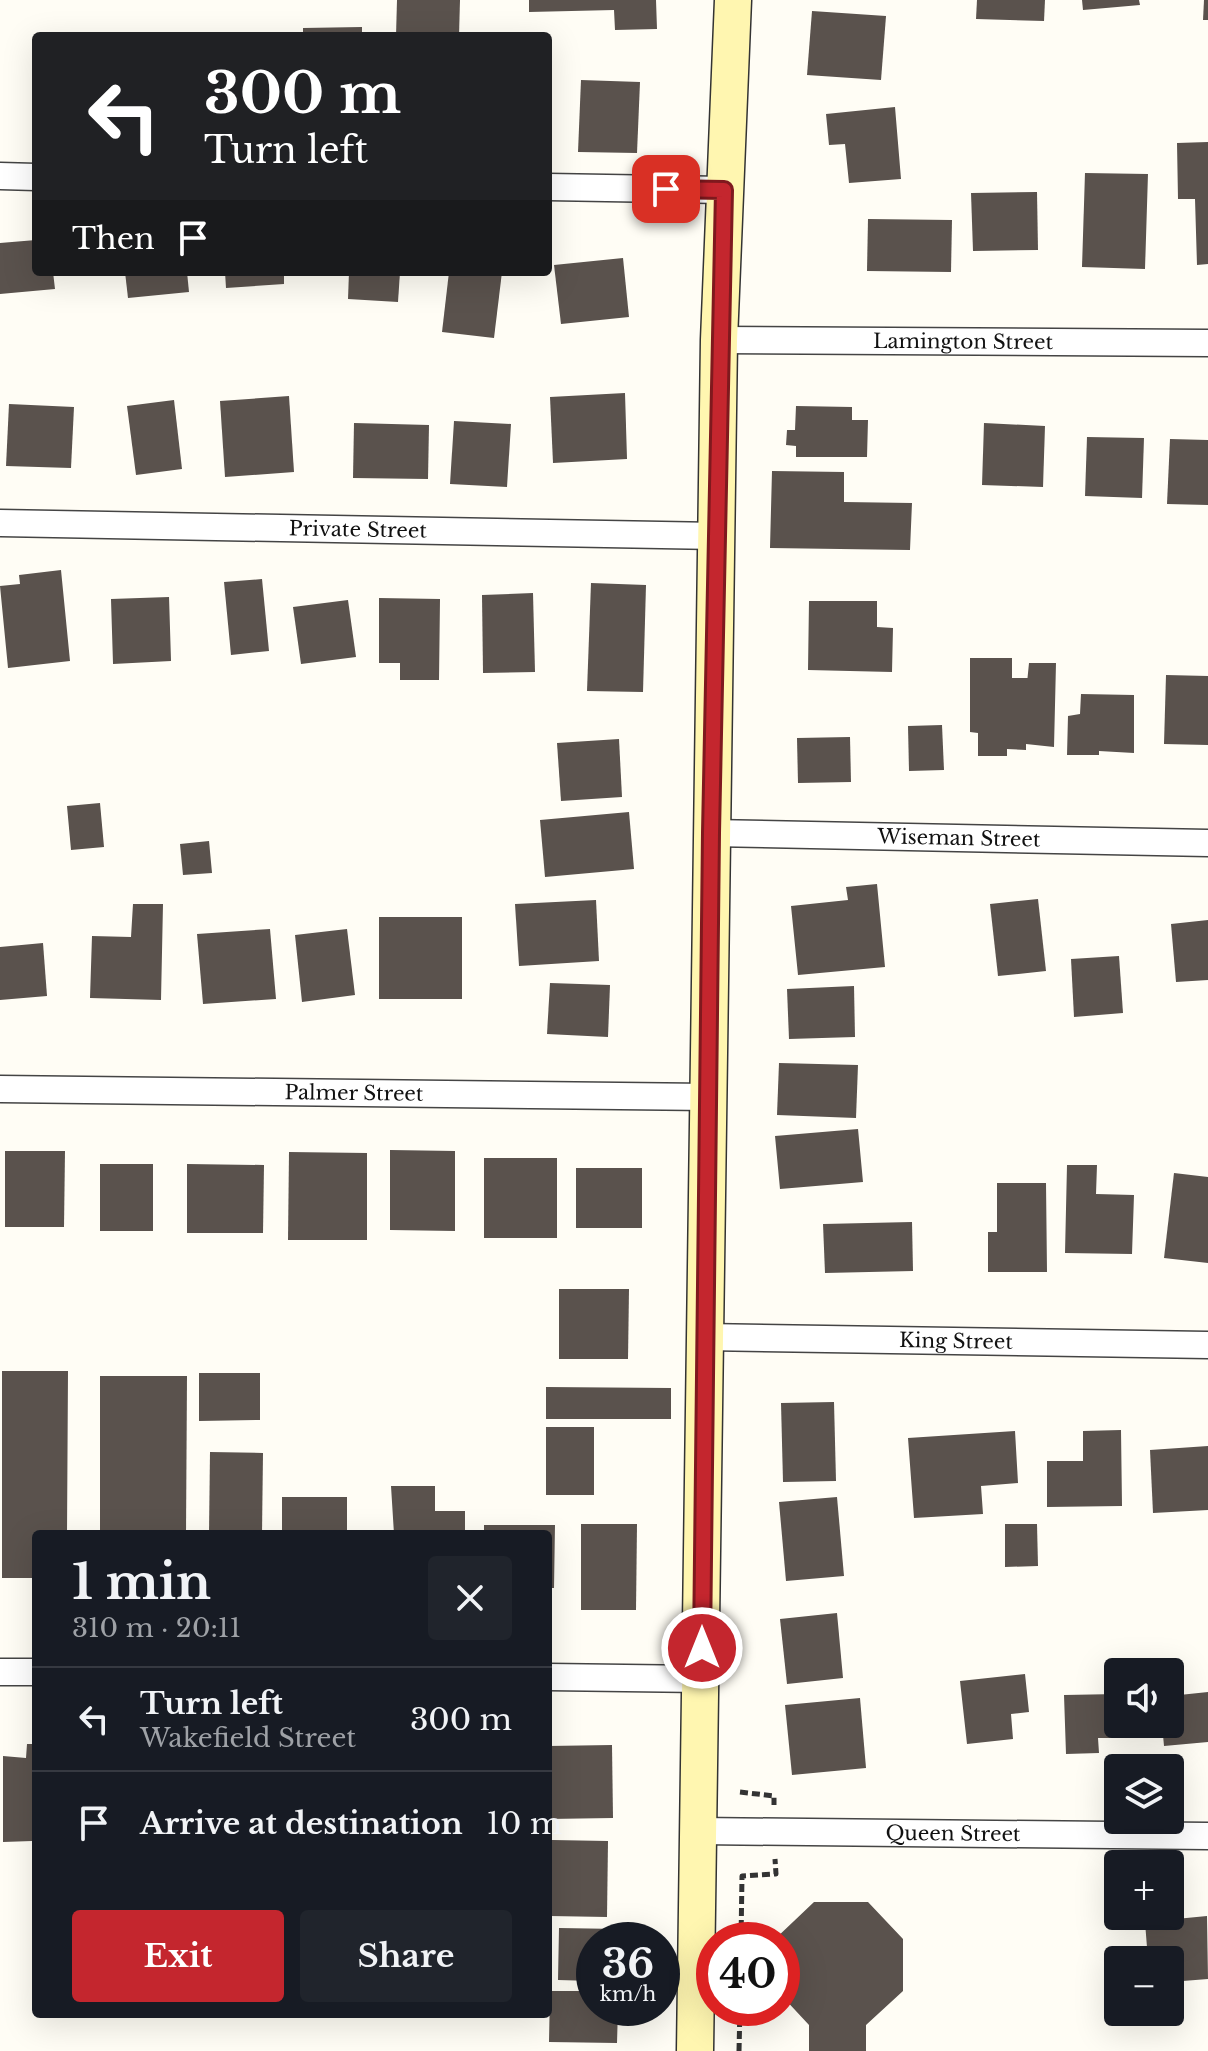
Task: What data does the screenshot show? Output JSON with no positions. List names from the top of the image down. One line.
{"streets":{"street":["Lamington Street","Private Street","Wiseman Street","Palmer Street","King Street","Queen Street"]},"page":{"turn":["300 m","Turn left"],"then":"Then","heading":["1 min","310 m · 20:11"],"map_buttons":["+","−"],"list":[{"name":"Turn left","note":"Wakefield Street","value":"300 m"},{"name":"Arrive at destination","value":"10 m"}],"buttons":["Exit","Share"],"speed":"36 km/h","limit":"40"}}
